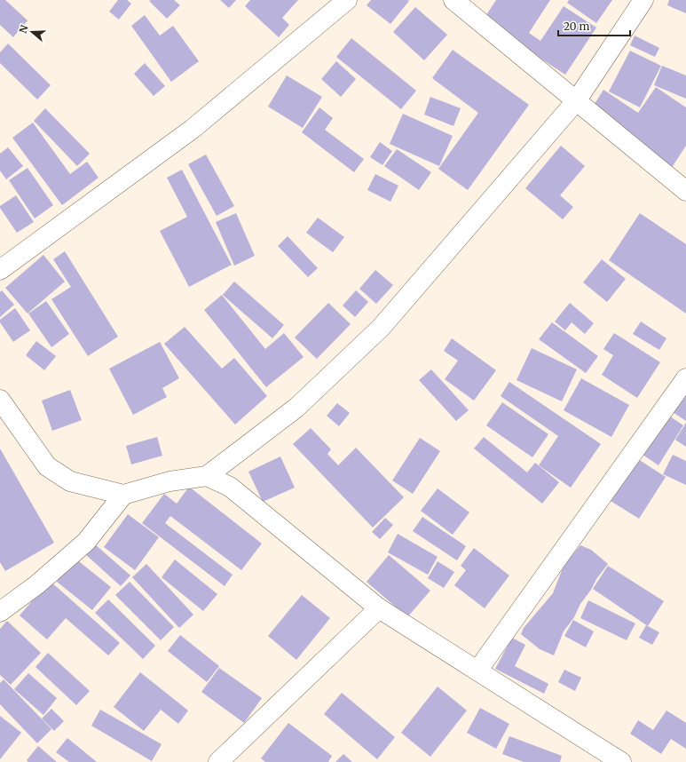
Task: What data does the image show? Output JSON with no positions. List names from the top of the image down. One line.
{"scale_bar":"20 m","north":"left"}
